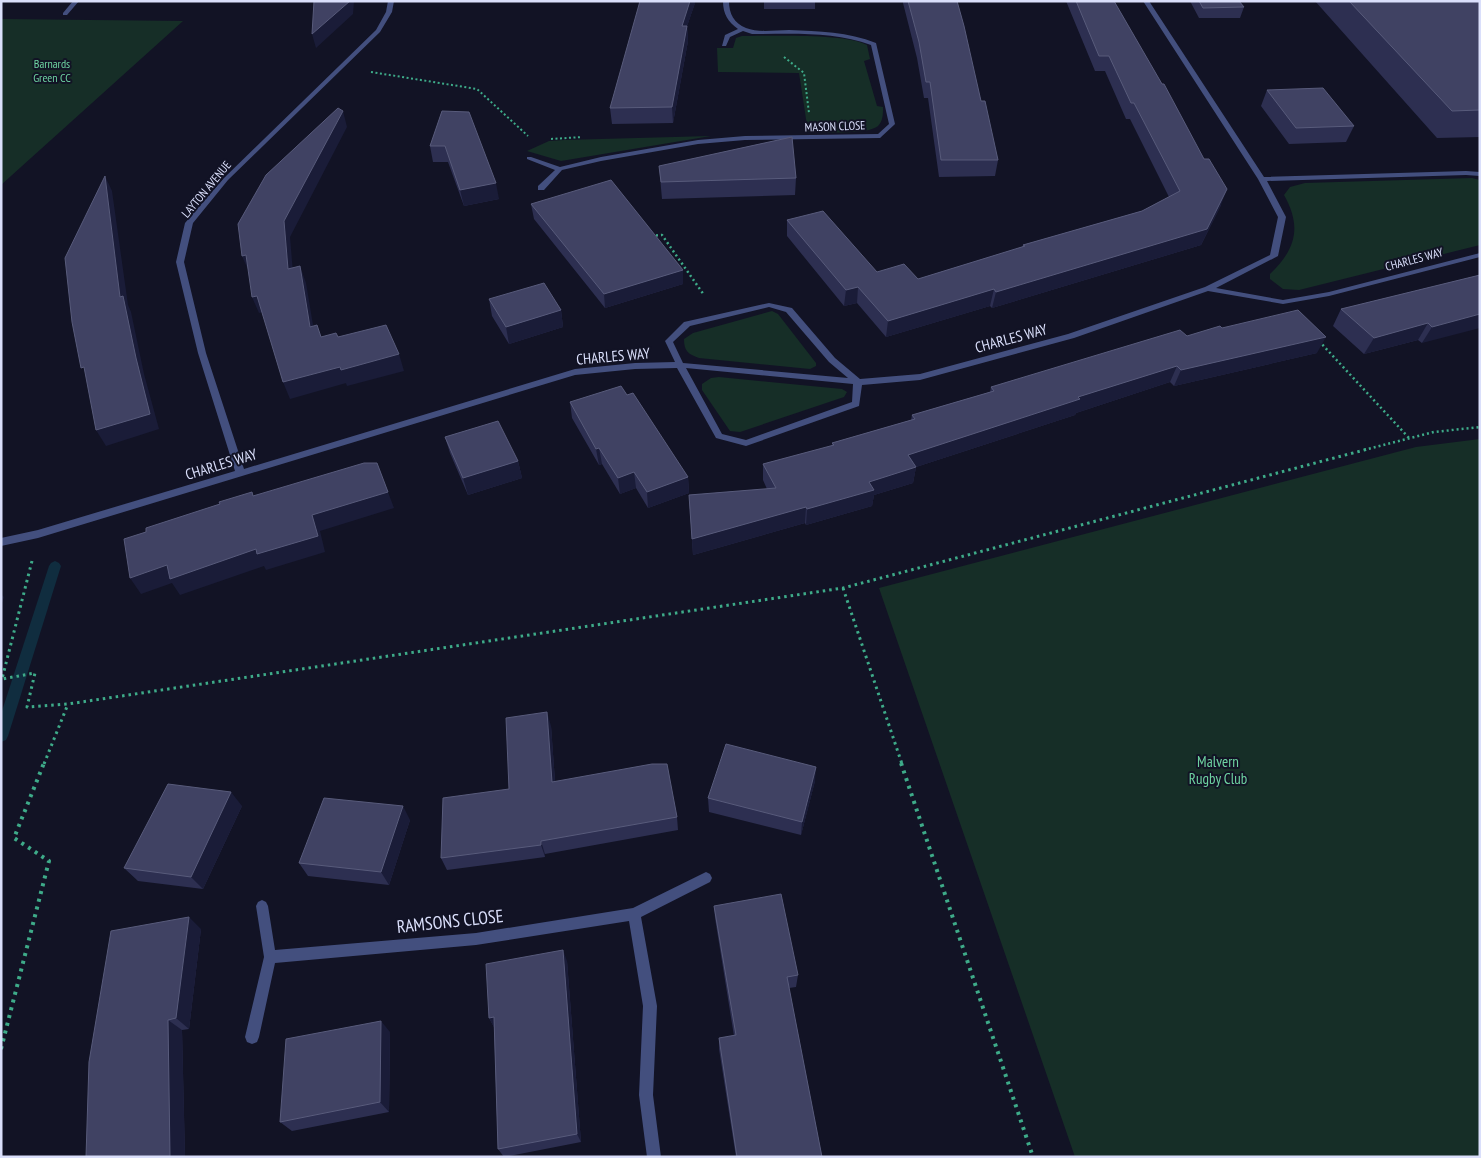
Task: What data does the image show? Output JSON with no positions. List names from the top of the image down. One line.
{"streets":{"street":["MASON CLOSE","LAYTON AVENUE","CHARLES WAY","RAMSONS CLOSE"]},"crossings":[["LAYTON AVENUE","CHARLES WAY"]],"parks":["Barnards Green CC","Malvern Rugby Club"]}
